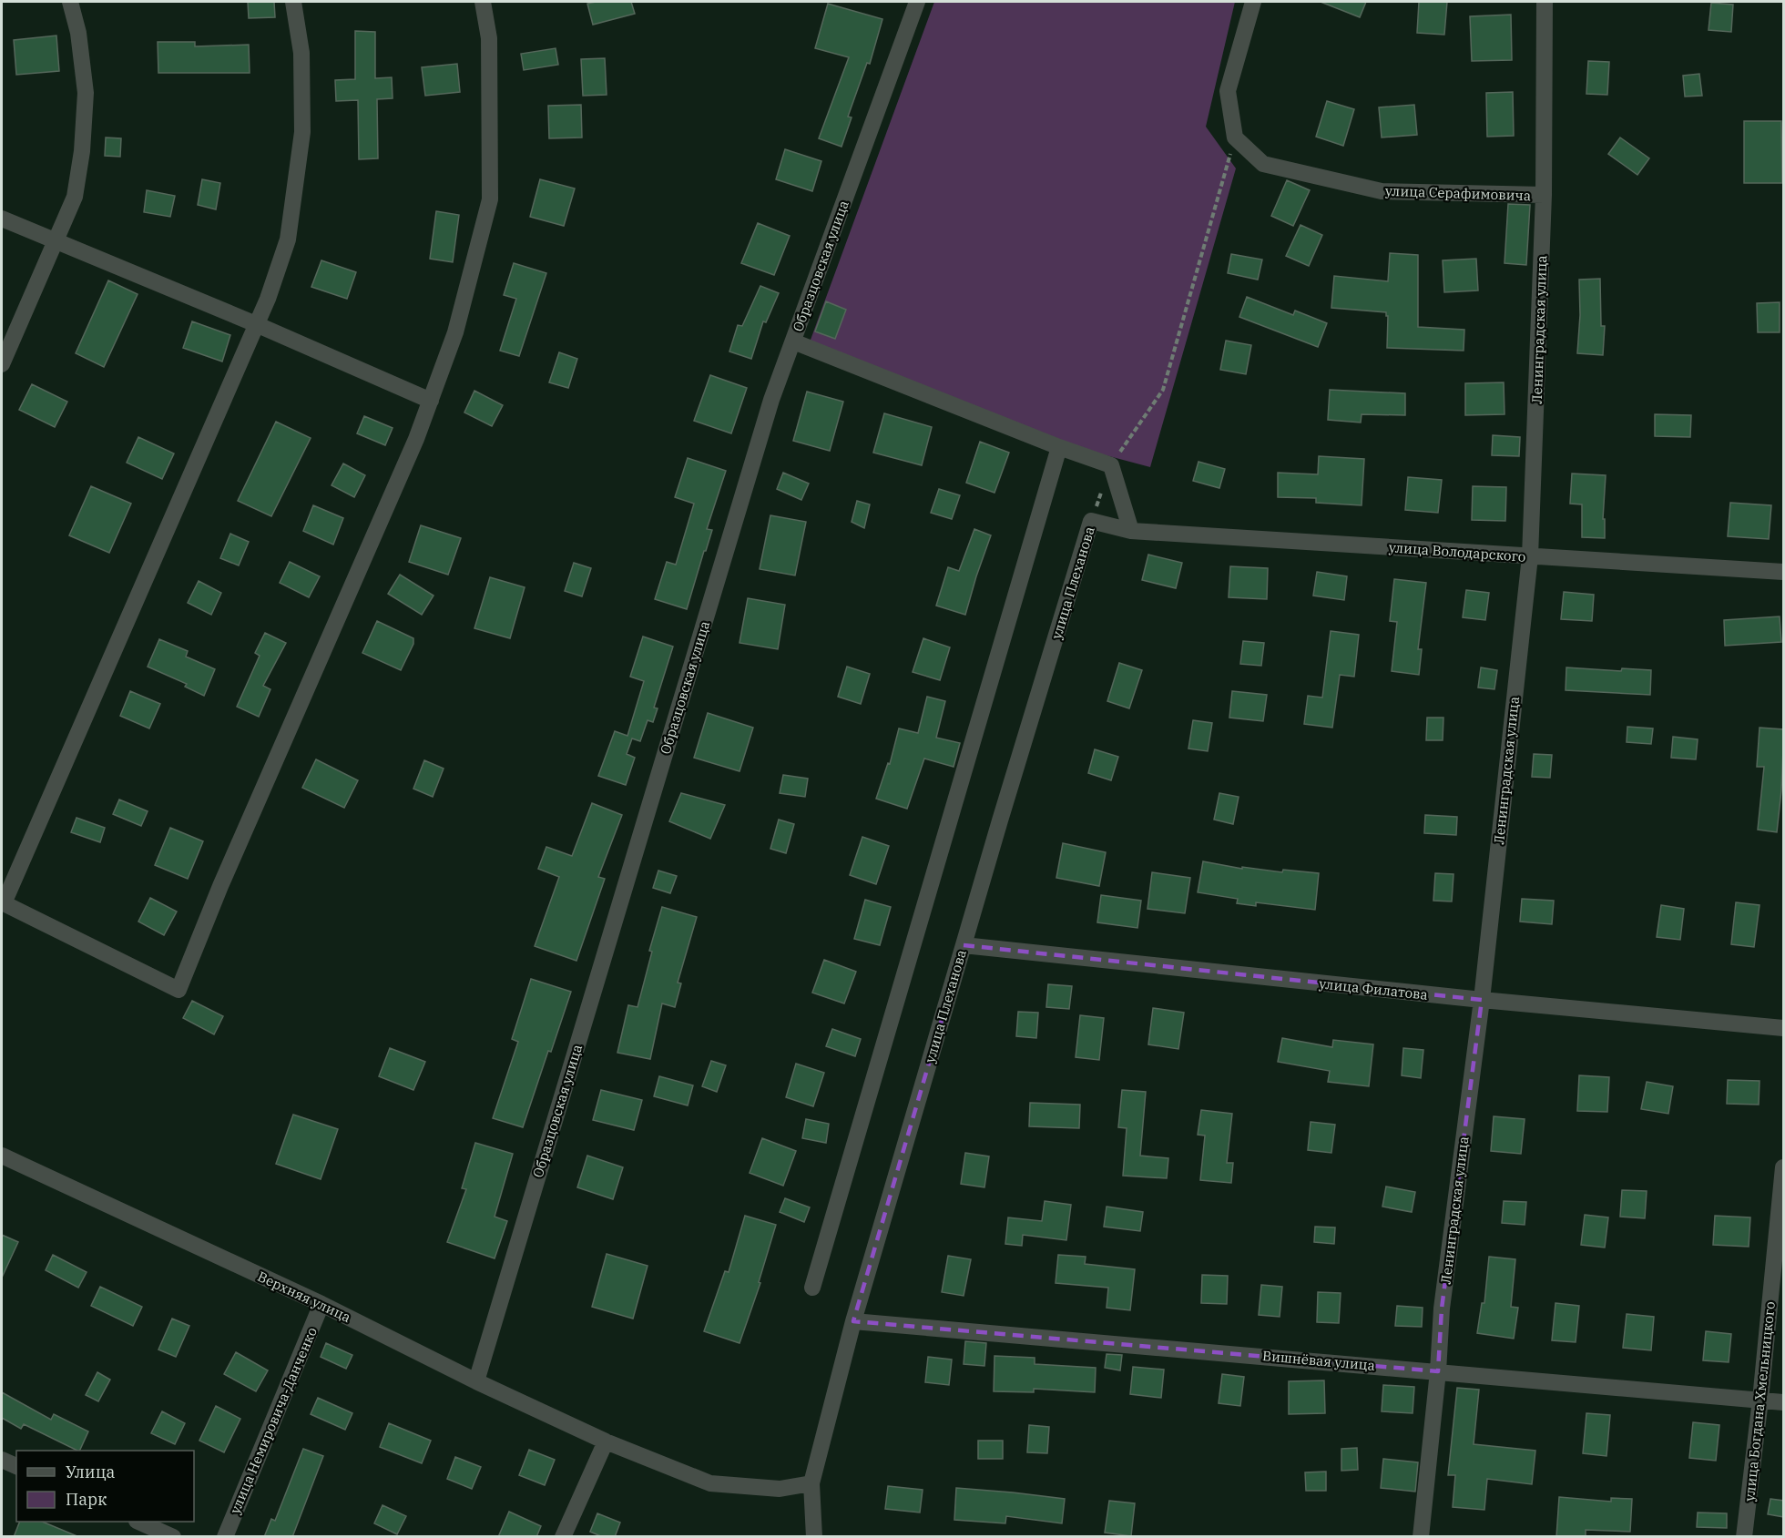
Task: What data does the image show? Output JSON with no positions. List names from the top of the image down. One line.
{"streets":{"street":["улица Серафимовича","Образцовская улица","Ленинградская улица","улица Володарского","улица Плеханова","улица Филатова","Верхняя улица","Вишнёвая улица","улица Богдана Хмельницкого","улица Немировича-Данченко"]},"crossings":[["улица Серафимовича","Ленинградская улица"],["Образцовская улица","Верхняя улица"],["Ленинградская улица","улица Володарского"],["Ленинградская улица","улица Филатова"],["Ленинградская улица","Вишнёвая улица"],["улица Володарского","улица Плеханова"],["улица Плеханова","улица Филатова"],["улица Плеханова","Верхняя улица"],["улица Плеханова","Вишнёвая улица"],["Верхняя улица","улица Немировича-Данченко"],["Вишнёвая улица","улица Богдана Хмельницкого"]],"legend":["Улица","Парк"]}
